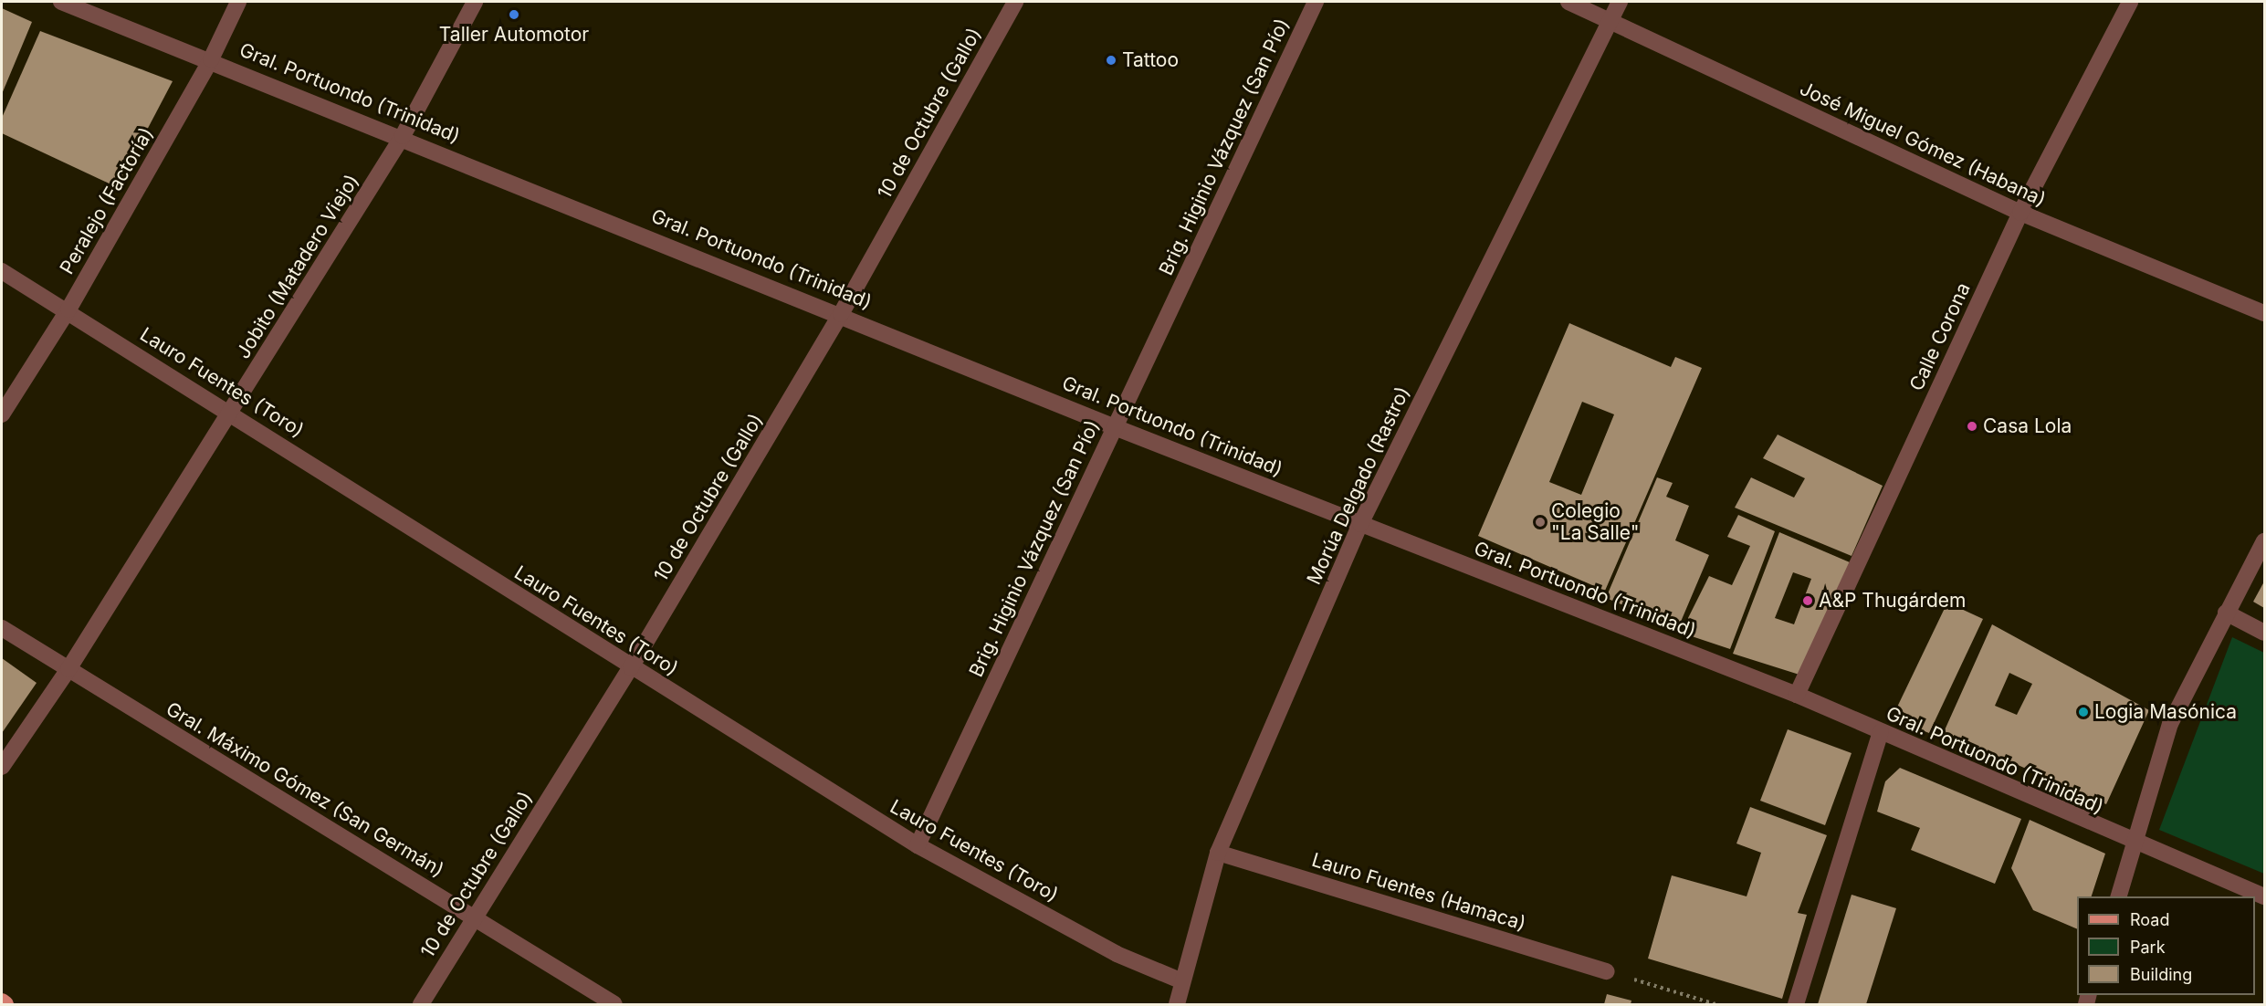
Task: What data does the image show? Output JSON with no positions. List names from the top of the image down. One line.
{"streets":{"street":["Gral. Portuondo (Trinidad)","10 de Octubre (Gallo)","José Miguel Gómez (Habana)","Brig. Higinio Vázquez (San Pío)","Peralejo (Factoría)","Jobito (Matadero Viejo)","Calle Corona","Lauro Fuentes (Toro)","Morúa Delgado (Rastro)","Gral. Máximo Gómez (San Germán)","Lauro Fuentes (Hamaca)"]},"crossings":[["Gral. Portuondo (Trinidad)","10 de Octubre (Gallo)"],["Gral. Portuondo (Trinidad)","Brig. Higinio Vázquez (San Pío)"],["Gral. Portuondo (Trinidad)","Peralejo (Factoría)"],["Gral. Portuondo (Trinidad)","Jobito (Matadero Viejo)"],["Gral. Portuondo (Trinidad)","Calle Corona"],["Gral. Portuondo (Trinidad)","Morúa Delgado (Rastro)"],["10 de Octubre (Gallo)","Lauro Fuentes (Toro)"],["10 de Octubre (Gallo)","Gral. Máximo Gómez (San Germán)"],["José Miguel Gómez (Habana)","Calle Corona"],["José Miguel Gómez (Habana)","Morúa Delgado (Rastro)"],["Brig. Higinio Vázquez (San Pío)","Lauro Fuentes (Toro)"],["Peralejo (Factoría)","Lauro Fuentes (Toro)"],["Jobito (Matadero Viejo)","Lauro Fuentes (Toro)"],["Jobito (Matadero Viejo)","Gral. Máximo Gómez (San Germán)"],["Lauro Fuentes (Toro)","Morúa Delgado (Rastro)"],["Morúa Delgado (Rastro)","Lauro Fuentes (Hamaca)"]],"places":["Taller Automotor","Tattoo","Casa Lola","Colegio \"La Salle\"","A&P Thugárdem","Logia Masónica"],"legend":["Road","Park","Building"]}
